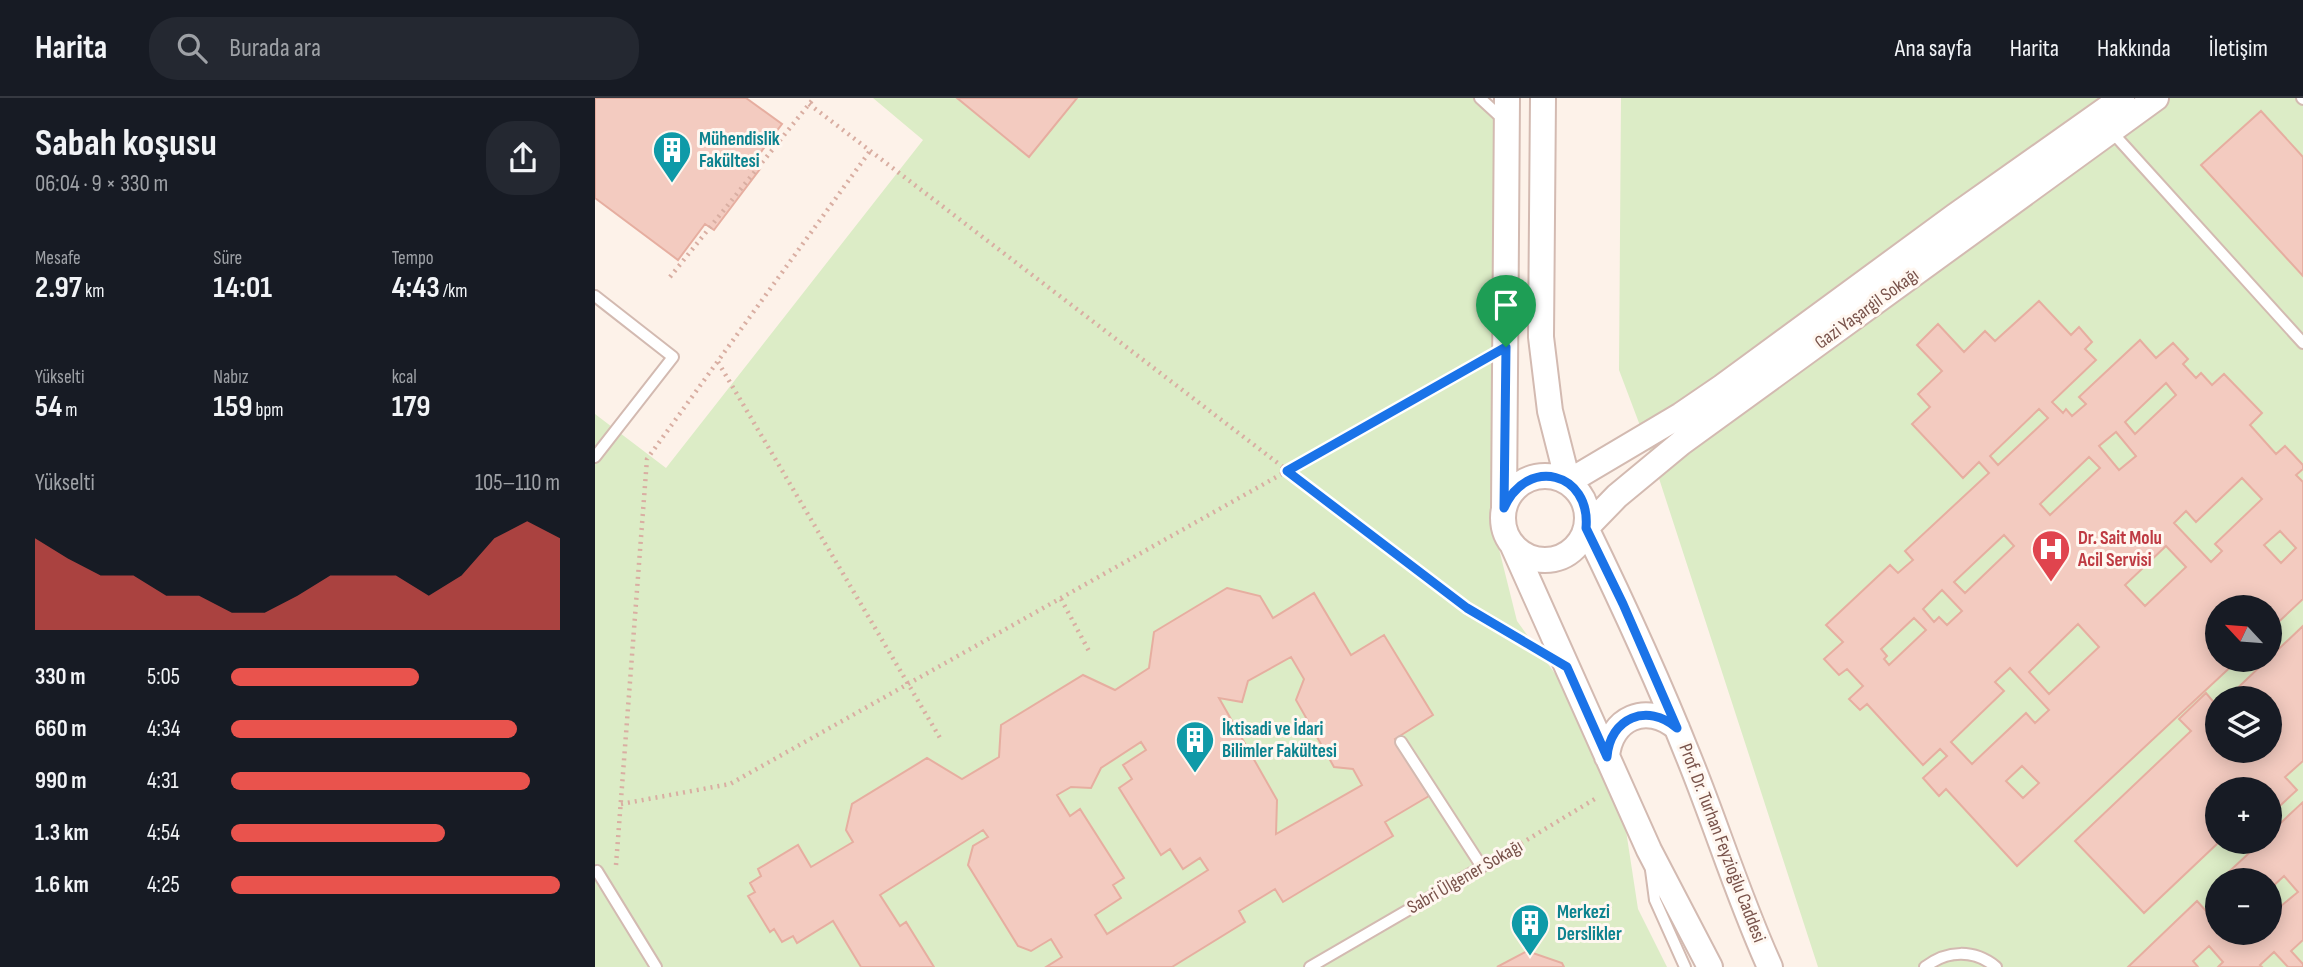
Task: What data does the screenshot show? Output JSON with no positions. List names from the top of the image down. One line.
{"streets":{"street":["Gazi Yaşargil Sokağı","Prof. Dr. Turhan Feyzioğlu Caddesi"],"lane":["Sabri Ülgener Sokağı"]},"crossings":[["Gazi Yaşargil Sokağı","Prof. Dr. Turhan Feyzioğlu Caddesi"]],"places":{"building":["Mühendislik Fakültesi","İktisadi ve İdari Bilimler Fakültesi","Merkezi Derslikler"],"hospital":["Dr. Sait Molu Acil Servisi"]},"north":"top left","page":{"header":"Harita","search":"Burada ara","nav":["Ana sayfa","Harita","Hakkında","İletişim"],"heading":["Sabah koşusu","06:04 · 9 × 330 m"],"stats":[["Mesafe","2.97 km"],["Süre","14:01"],["Tempo","4:43 /km"],["Yükselti","54 m"],["Nabız","159 bpm"],["kcal","179"]],"chart":["Yükselti","105–110 m"],"map_buttons":["+","−"],"list":[{"name":"330 m","note":"5:05"},{"name":"660 m","note":"4:34"},{"name":"990 m","note":"4:31"},{"name":"1.3 km","note":"4:54"},{"name":"1.6 km","note":"4:25"}]}}
